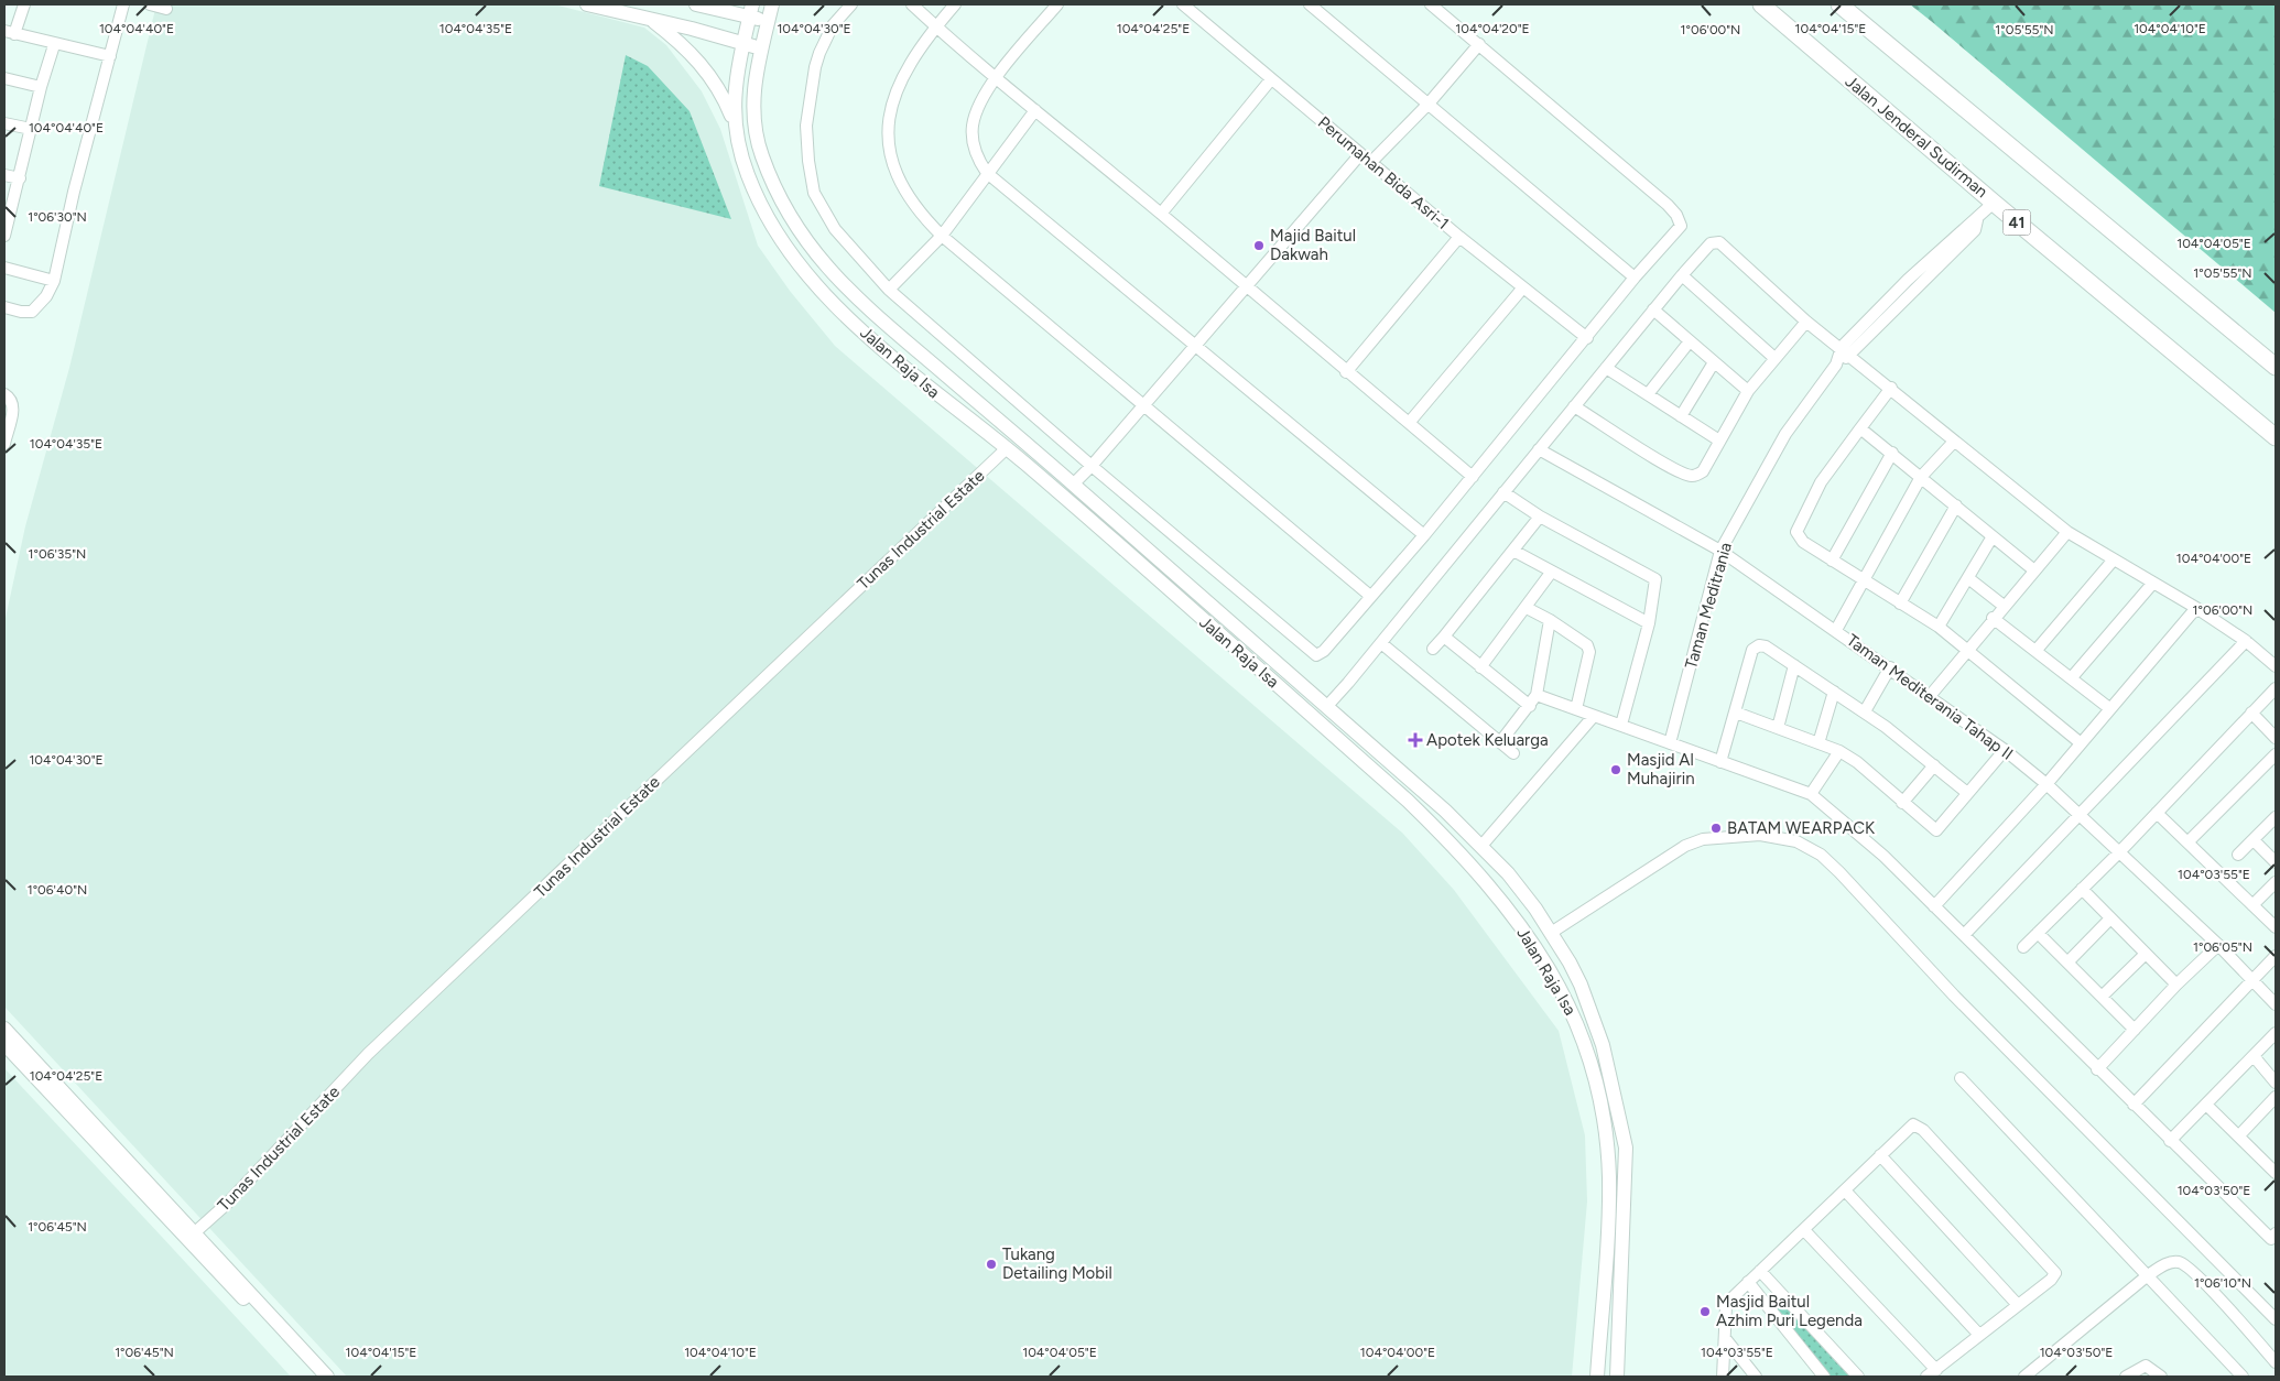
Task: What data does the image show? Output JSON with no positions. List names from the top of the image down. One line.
{"streets":{"highway":["Jalan Jenderal Sudirman","41"],"main road":["Jalan Raja Isa"],"street":["Perumahan Bida Asri-1","Tunas Industrial Estate","Taman Meditrania","Taman Mediterania Tahap II"]},"crossings":[["Jalan Jenderal Sudirman","Taman Meditrania"],["Jalan Raja Isa","Tunas Industrial Estate"],["Taman Meditrania","Taman Mediterania Tahap II"]],"places":{"other":["Majid Baitul Dakwah","Masjid Al Muhajirin","BATAM WEARPACK","Tukang Detailing Mobil","Masjid Baitul Azhim Puri Legenda"],"health":["Apotek Keluarga"]},"coordinates":["104°04'40\"E","104°04'35\"E","104°04'30\"E","104°04'25\"E","104°04'20\"E","104°04'15\"E","104°04'10\"E","1°06'00\"N","1°05'55\"N","1°06'30\"N","104°04'05\"E","1°06'35\"N","104°04'00\"E","104°03'55\"E","1°06'40\"N","1°06'05\"N","104°03'50\"E","1°06'45\"N","1°06'10\"N"]}
